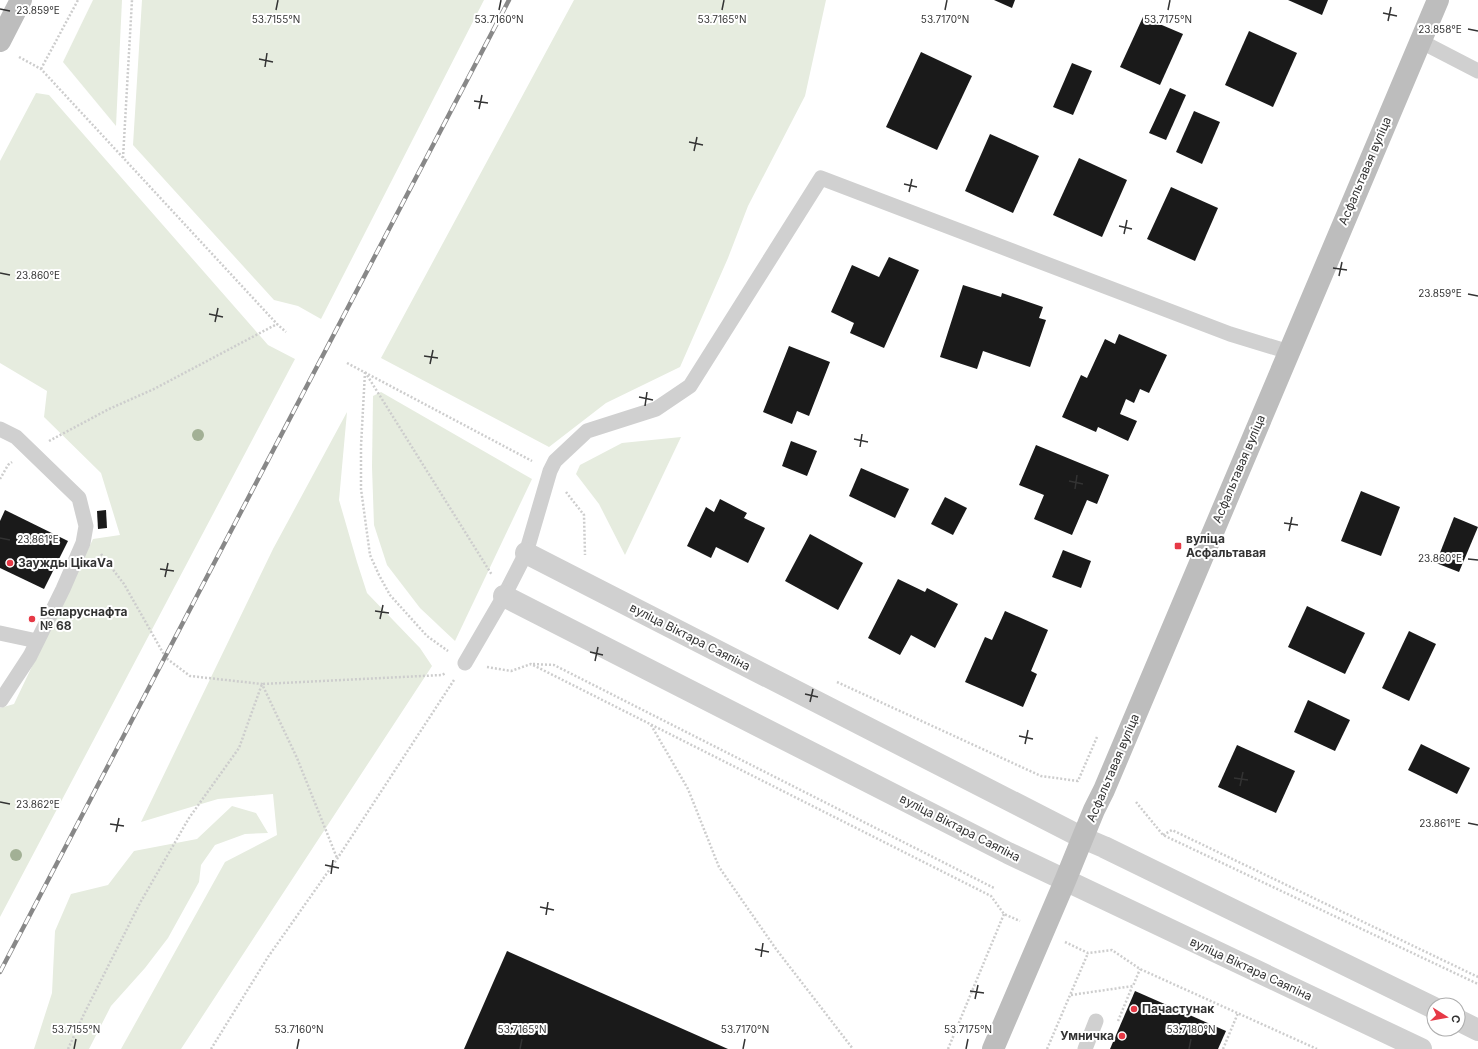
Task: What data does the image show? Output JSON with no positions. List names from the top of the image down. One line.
{"streets":{"street":["Асфальтавая вуліца","вуліца Віктара Саяпіна"]},"crossings":[["Асфальтавая вуліца","вуліца Віктара Саяпіна"]],"places":{"transit":["вуліца Асфальтавая"],"other":["Заужды ЦікаVа","Беларуснафта № 68","Пачастунак","Умничка"]},"north":"right","coordinates":["23.859°E","53.7170°N","53.7175°N","53.7155°N","53.7160°N","53.7165°N","23.858°E","23.860°E","23.861°E","23.862°E","53.7180°N"]}
